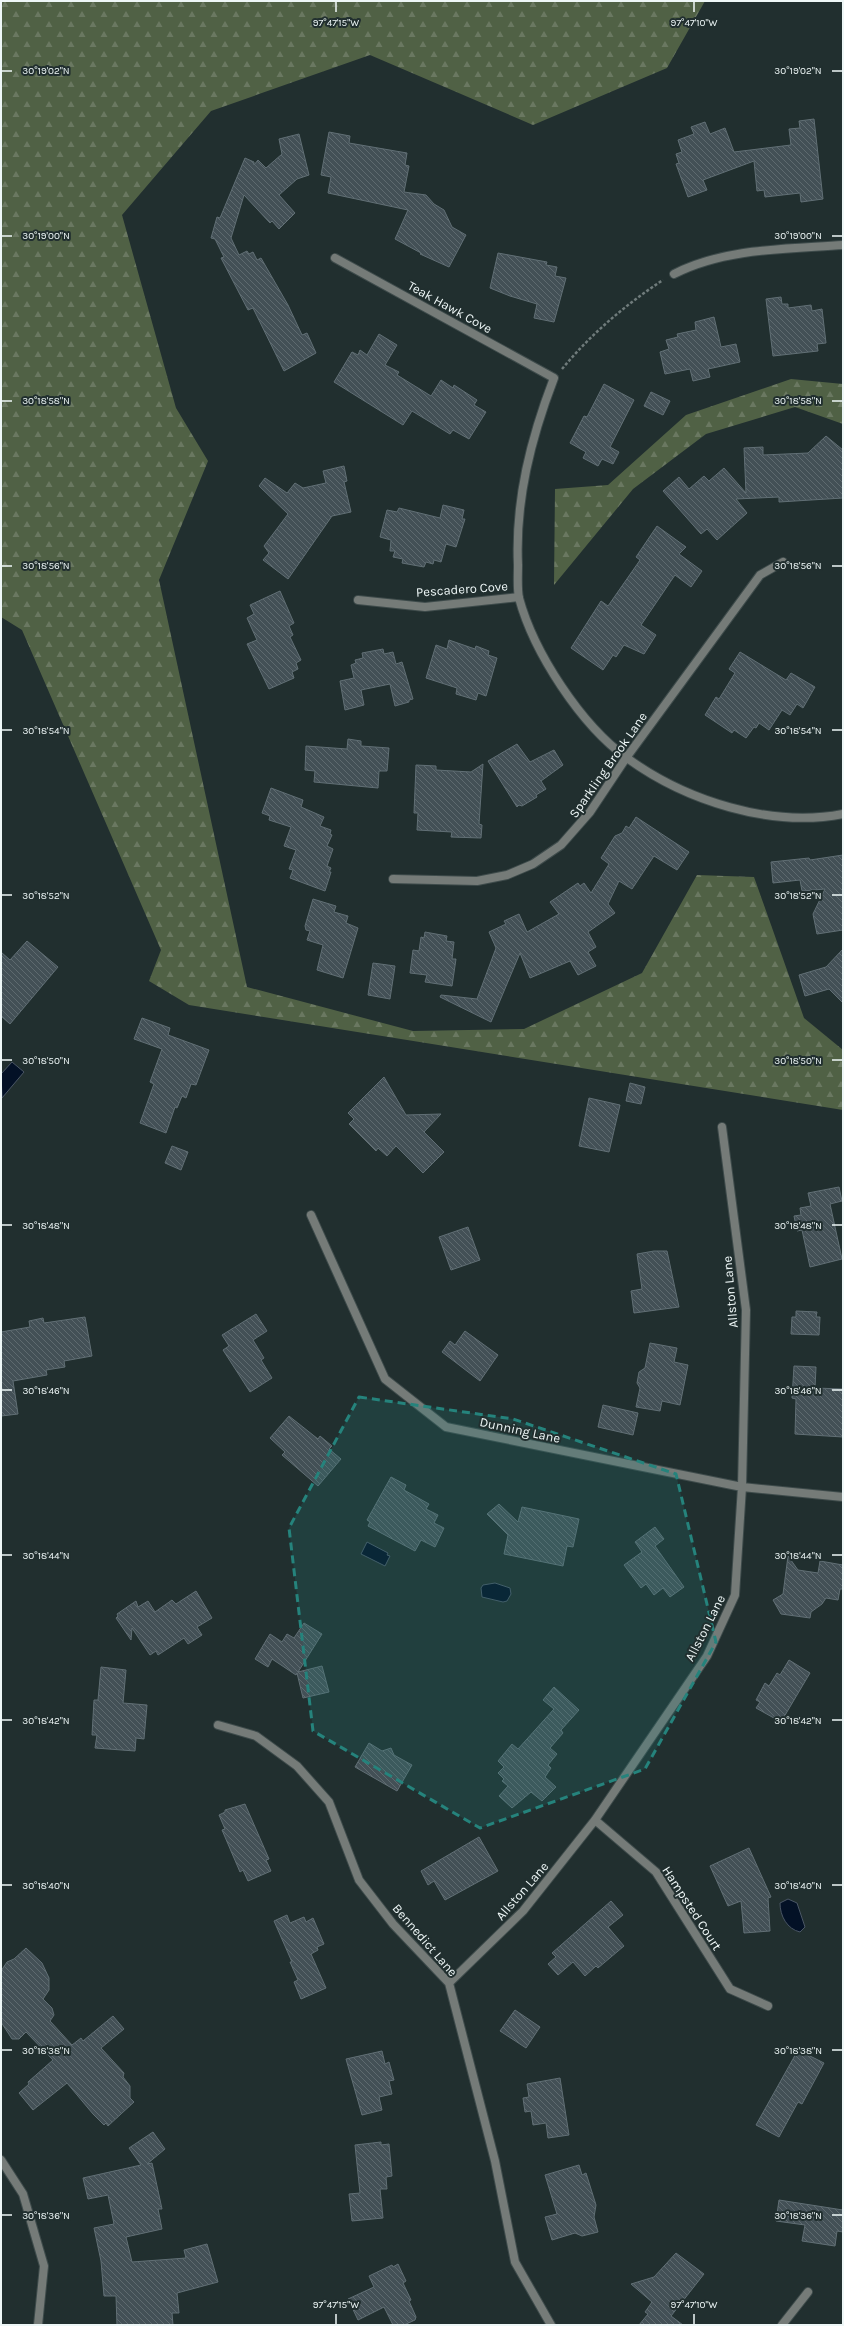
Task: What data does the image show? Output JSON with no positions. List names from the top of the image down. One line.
{"streets":{"street":["Teak Hawk Cove","Pescadero Cove","Sparkling Brook Lane","Allston Lane","Dunning Lane","Hampsted Court","Bennedict Lane"]},"crossings":[["Allston Lane","Dunning Lane"],["Allston Lane","Hampsted Court"],["Allston Lane","Bennedict Lane"]],"coordinates":["97°47'15\"W","97°47'10\"W","30°19'02\"N","30°19'00\"N","30°18'58\"N","30°18'56\"N","30°18'54\"N","30°18'52\"N","30°18'50\"N","30°18'48\"N","30°18'46\"N","30°18'44\"N","30°18'42\"N","30°18'40\"N","30°18'38\"N","30°18'36\"N"]}
